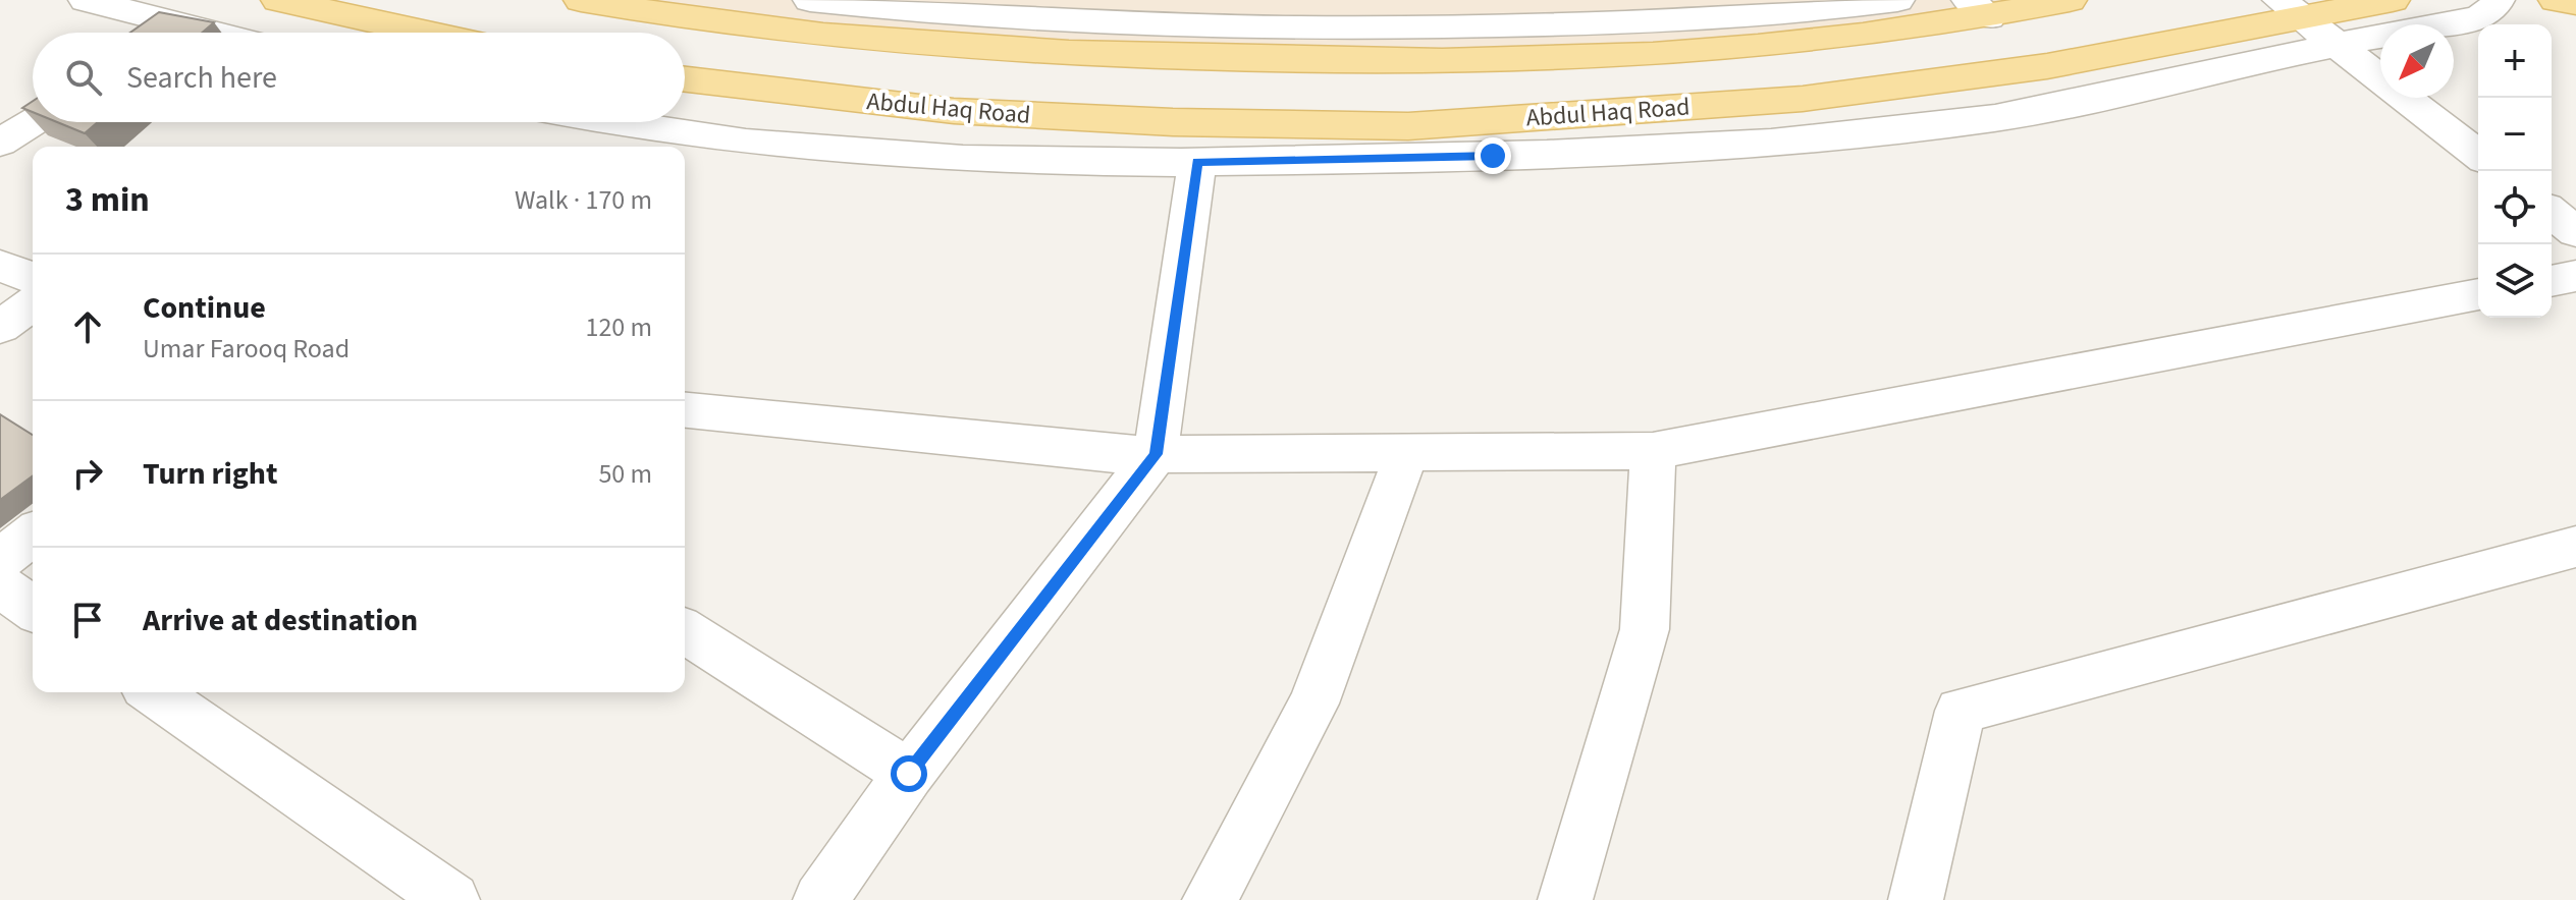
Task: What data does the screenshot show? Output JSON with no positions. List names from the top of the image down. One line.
{"streets":{"main road":["Abdul Haq Road"]},"north":"bottom left","page":{"map_buttons":["+","−"],"search":"Search here","heading":["3 min","Walk · 170 m"],"list":[["Continue","Umar Farooq Road","120 m"],["Turn right","50 m"],"Arrive at destination"]}}
